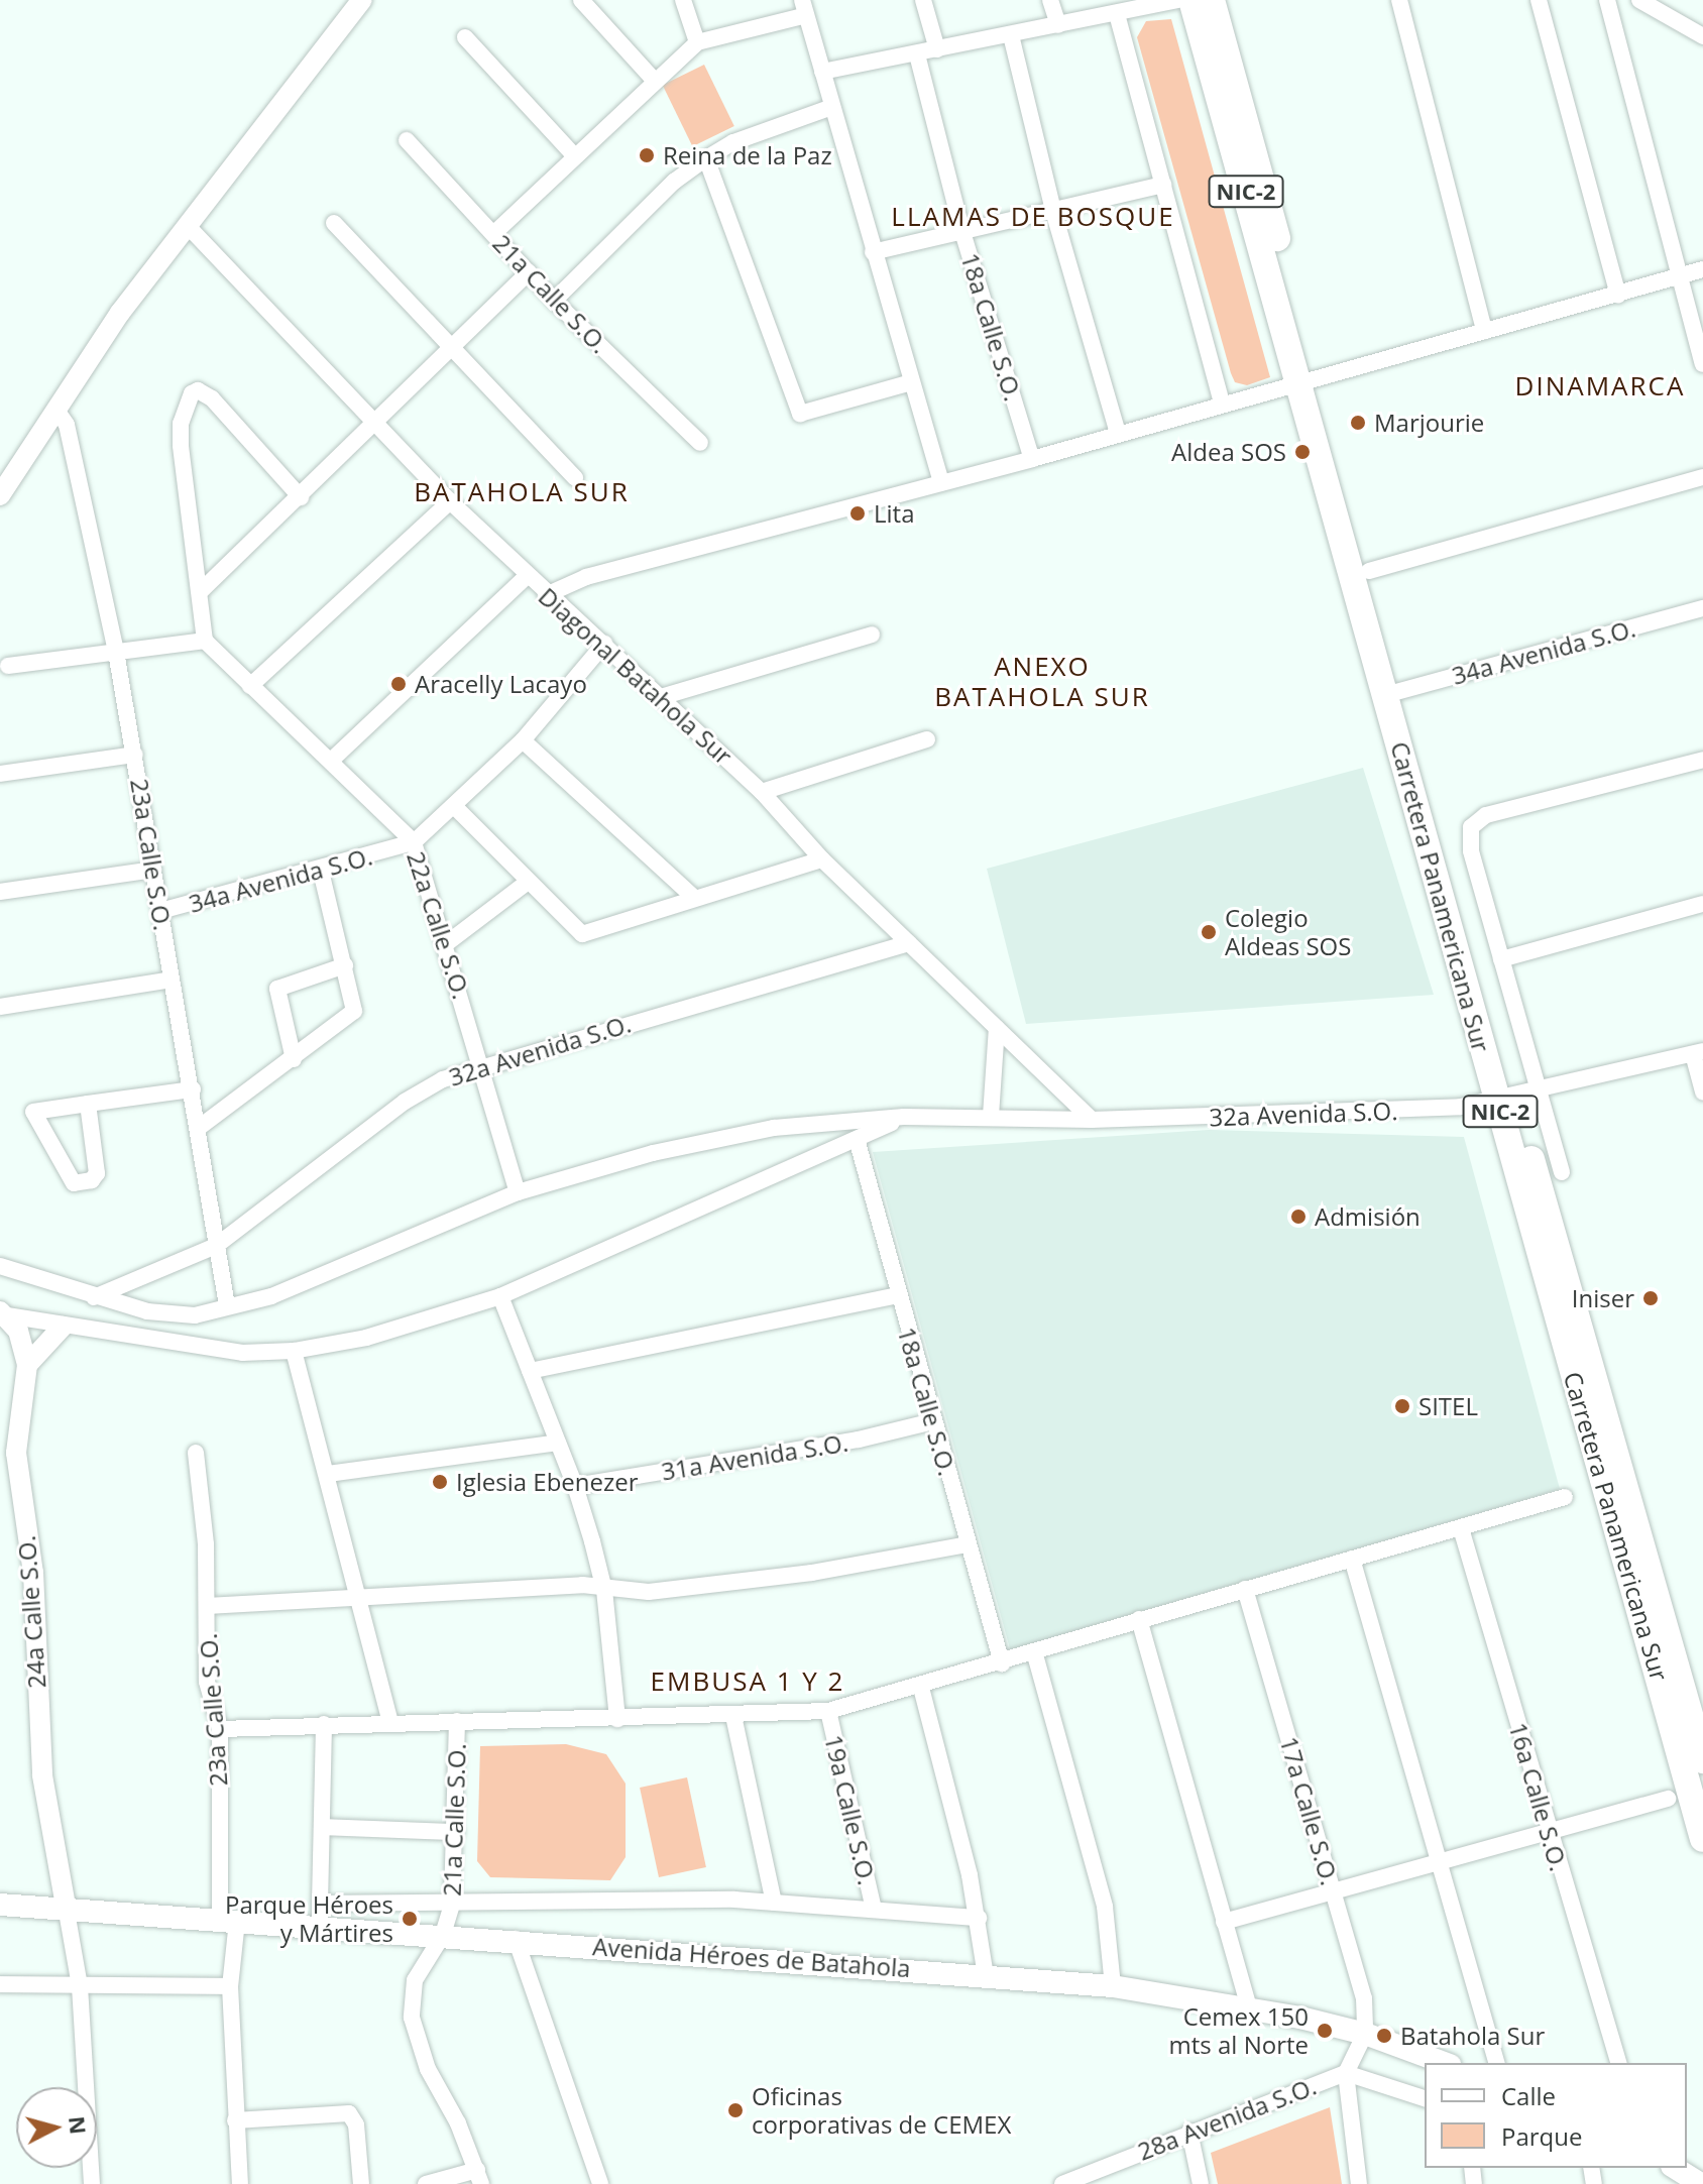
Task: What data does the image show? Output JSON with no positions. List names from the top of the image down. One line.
{"streets":{"highway":["NIC-2","Carretera Panamericana Sur"],"main road":["Avenida Héroes de Batahola"],"street":["21a Calle S.O.","18a Calle S.O.","34a Avenida S.O.","Diagonal Batahola Sur","23a Calle S.O.","22a Calle S.O.","32a Avenida S.O.","31a Avenida S.O.","24a Calle S.O.","16a Calle S.O.","19a Calle S.O.","17a Calle S.O.","28a Avenida S.O."]},"crossings":[["21a Calle S.O.","Avenida Héroes de Batahola"],["18a Calle S.O.","31a Avenida S.O."],["34a Avenida S.O.","Diagonal Batahola Sur"],["34a Avenida S.O.","23a Calle S.O."],["34a Avenida S.O.","Carretera Panamericana Sur"],["34a Avenida S.O.","22a Calle S.O."],["Diagonal Batahola Sur","32a Avenida S.O."],["23a Calle S.O.","32a Avenida S.O."],["23a Calle S.O.","Avenida Héroes de Batahola"],["Carretera Panamericana Sur","32a Avenida S.O."],["22a Calle S.O.","32a Avenida S.O."],["24a Calle S.O.","Avenida Héroes de Batahola"],["17a Calle S.O.","Avenida Héroes de Batahola"]],"districts":["LLAMAS DE BOSQUE","DINAMARCA","BATAHOLA SUR","ANEXO BATAHOLA SUR","EMBUSA 1 Y 2"],"places":["Reina de la Paz","Marjourie","Aldea SOS","Lita","Aracelly Lacayo","Colegio Aldeas SOS","Admisión","Iniser","SITEL","Iglesia Ebenezer","Parque Héroes y Mártires","Cemex 150 mts al Norte","Batahola Sur","Oficinas corporativas de CEMEX"],"legend":["Calle","Parque"],"north":"right"}
